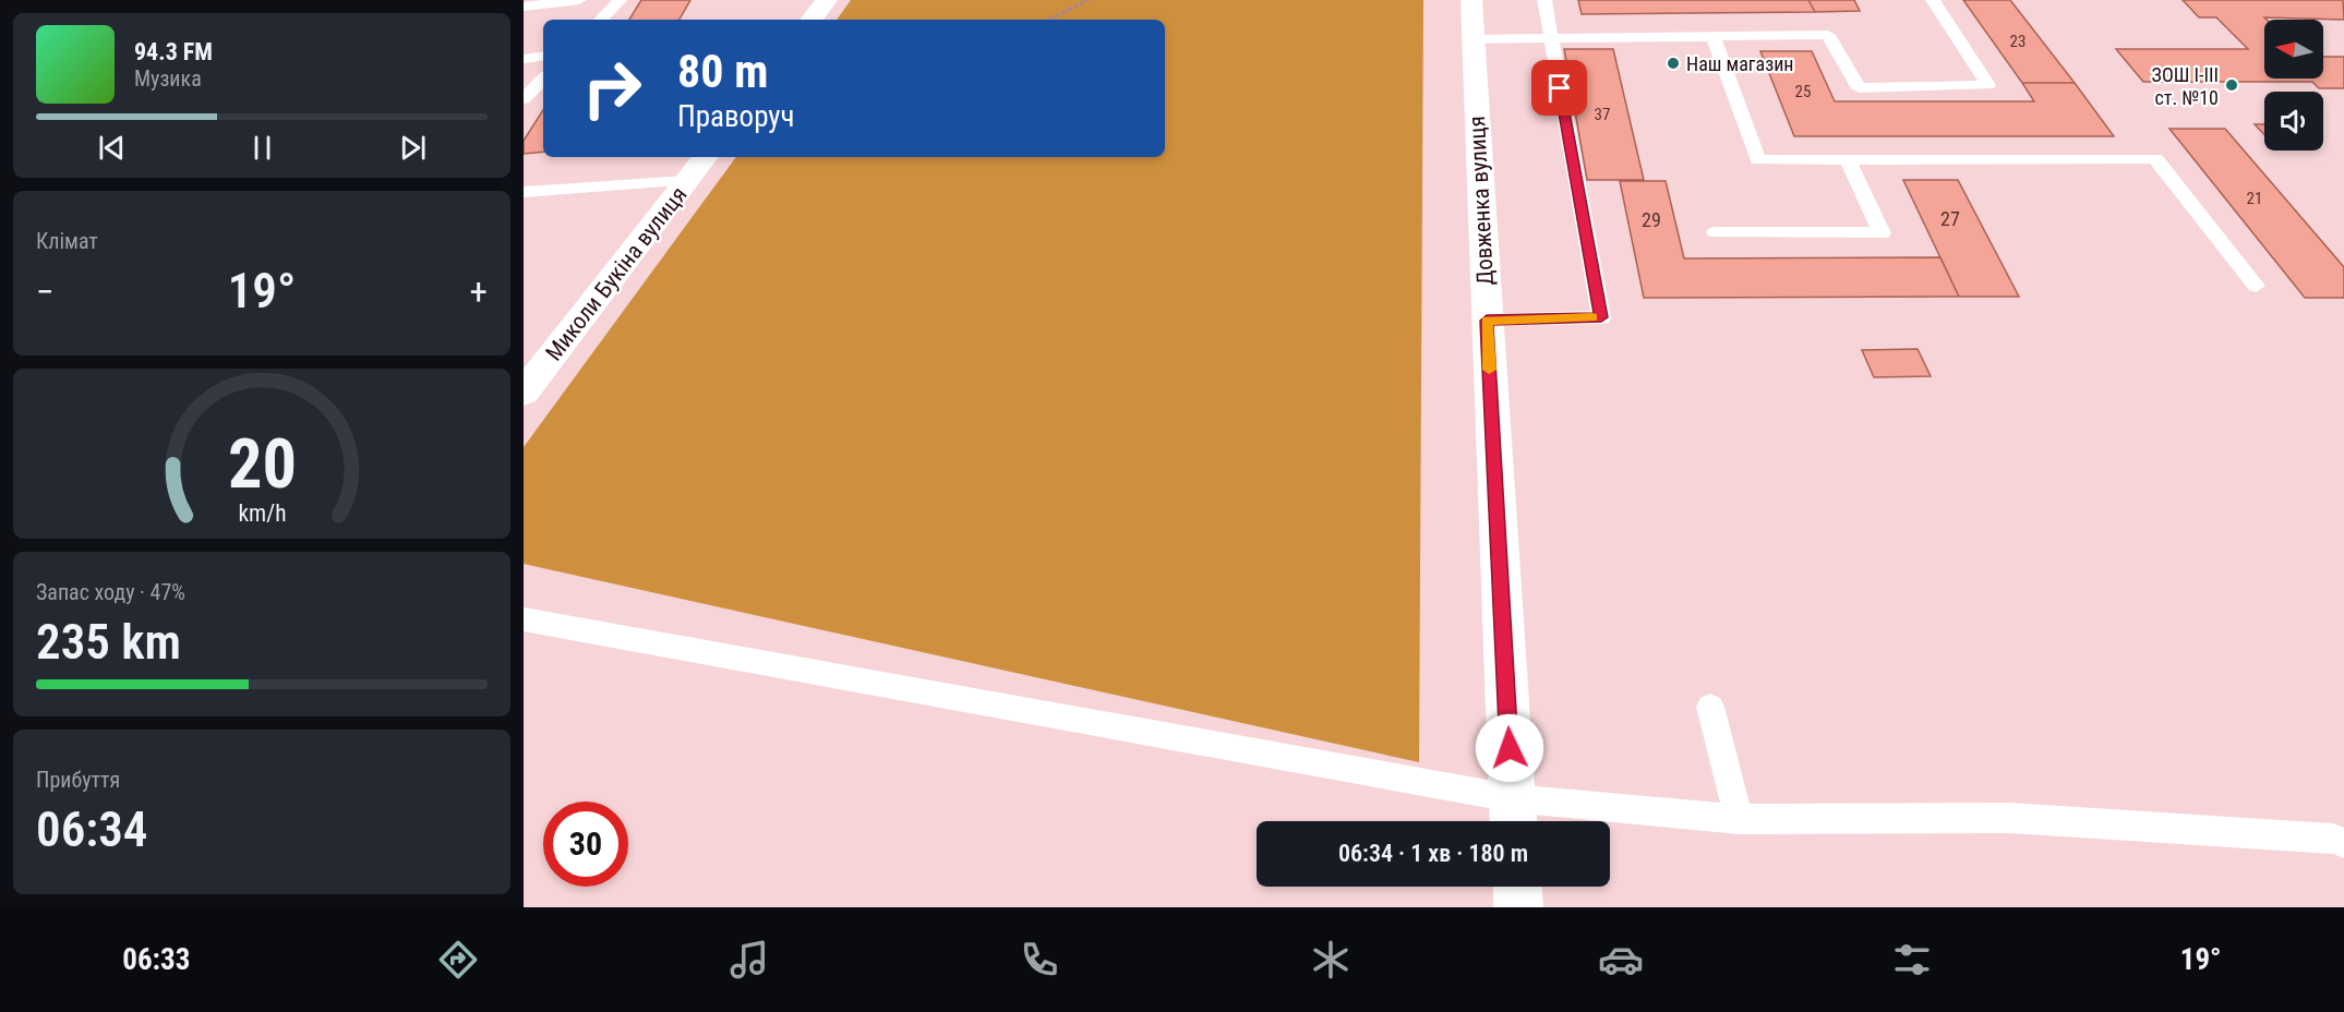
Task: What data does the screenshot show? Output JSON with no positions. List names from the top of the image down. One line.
{"streets":{"street":["Довженка вулиця","Миколи Букіна вулиця"]},"places":["Наш магазин","ЗОШ І-ІІІ ст. №10"],"house_numbers":["23","25","37","21","27","29"],"north":"left","page":{"turn":["80 m","Праворуч"],"song":["94.3 FM","Музика"],"tile":["Клімат",["Запас ходу · 47%","235 km"],["Прибуття","06:34"]],"heat":["−","19°","+"],"limit":"30","trip":"06:34 · 1 хв · 180 m","tabs":["06:33","19°"],"gauge":["20","km/h"]}}
